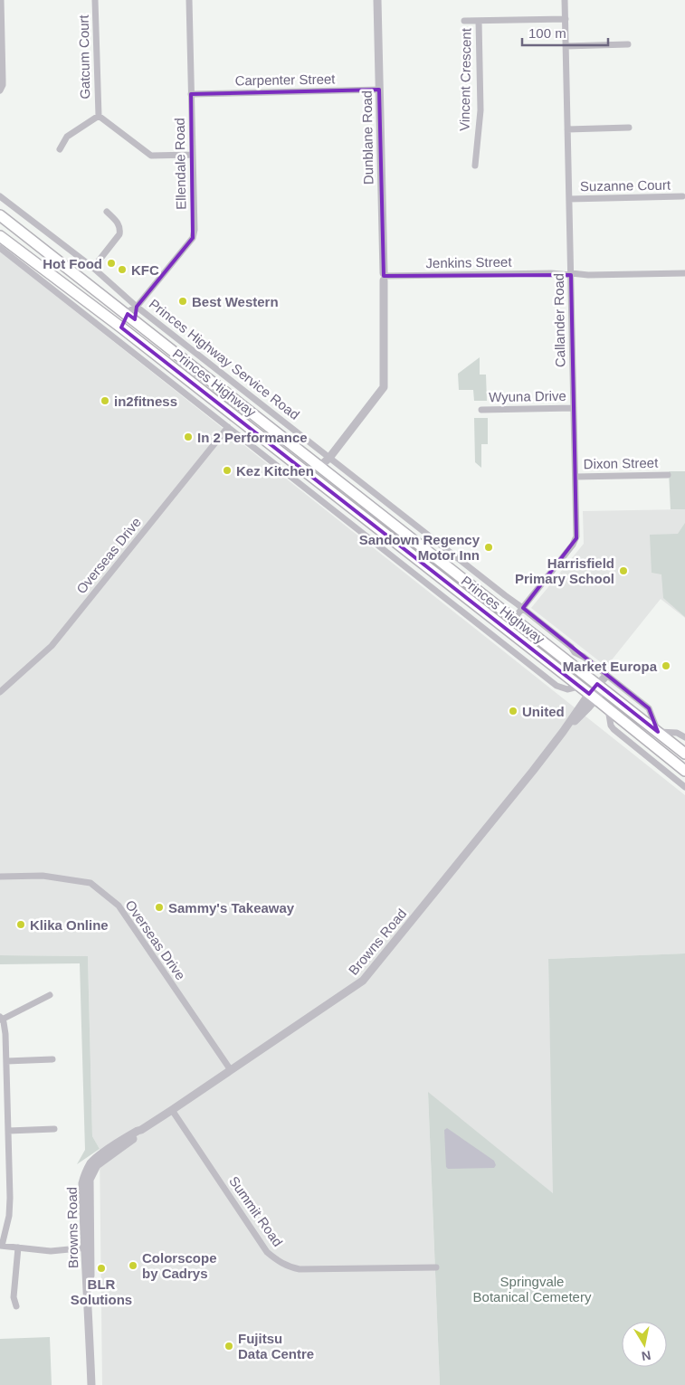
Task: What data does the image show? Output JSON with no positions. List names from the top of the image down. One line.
{"streets":{"highway":["Princes Highway"],"street":["Gatcum Court","Carpenter Street","Vincent Crescent","Dunblane Road","Ellendale Road","Suzanne Court","Jenkins Street","Callander Road","Princes Highway Service Road","Wyuna Drive","Dixon Street","Overseas Drive","Browns Road","Summit Road"]},"crossings":[["Gatcum Court","Ellendale Road"],["Carpenter Street","Dunblane Road"],["Carpenter Street","Ellendale Road"],["Vincent Crescent","Callander Road"],["Dunblane Road","Jenkins Street"],["Dunblane Road","Princes Highway Service Road"],["Dunblane Road","Princes Highway"],["Ellendale Road","Princes Highway Service Road"],["Ellendale Road","Princes Highway"],["Suzanne Court","Callander Road"],["Jenkins Street","Callander Road"],["Callander Road","Princes Highway Service Road"],["Callander Road","Princes Highway"],["Callander Road","Wyuna Drive"],["Callander Road","Dixon Street"],["Princes Highway Service Road","Princes Highway"],["Princes Highway Service Road","Browns Road"],["Princes Highway","Browns Road"],["Overseas Drive","Browns Road"],["Browns Road","Summit Road"]],"parks":["Springvale Botanical Cemetery"],"places":["Hot Food","KFC","Best Western","in2fitness","In 2 Performance","Kez Kitchen","Sandown Regency Motor Inn","Harrisfield Primary School","Market Europa","United","Sammy's Takeaway","Klika Online","Colorscope by Cadrys","BLR Solutions","Fujitsu Data Centre"],"scale_bar":"100 m","north":"bottom"}
